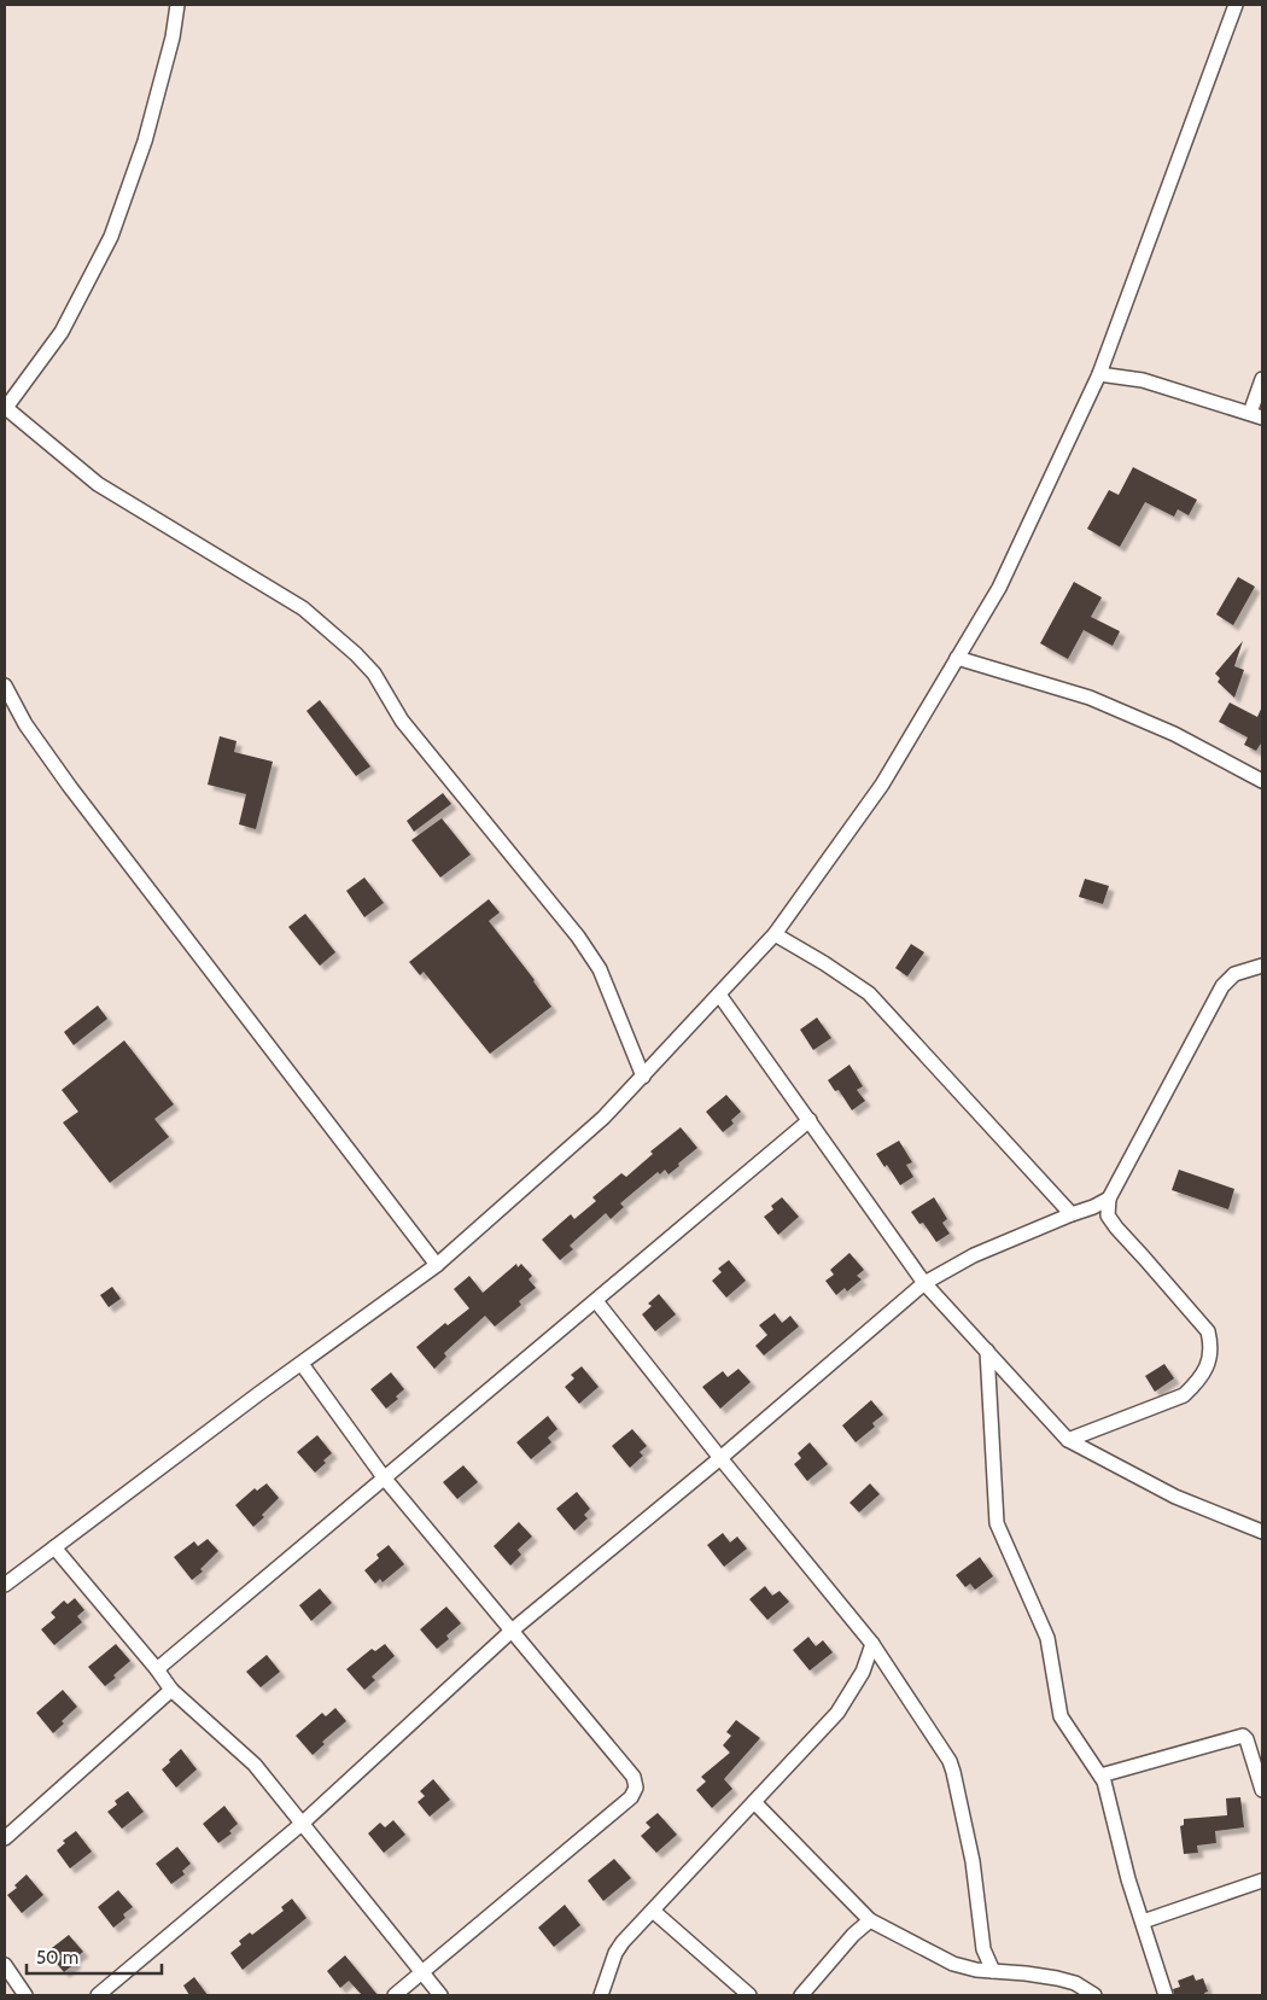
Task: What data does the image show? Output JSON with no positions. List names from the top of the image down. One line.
{"scale_bar":"50 m"}
